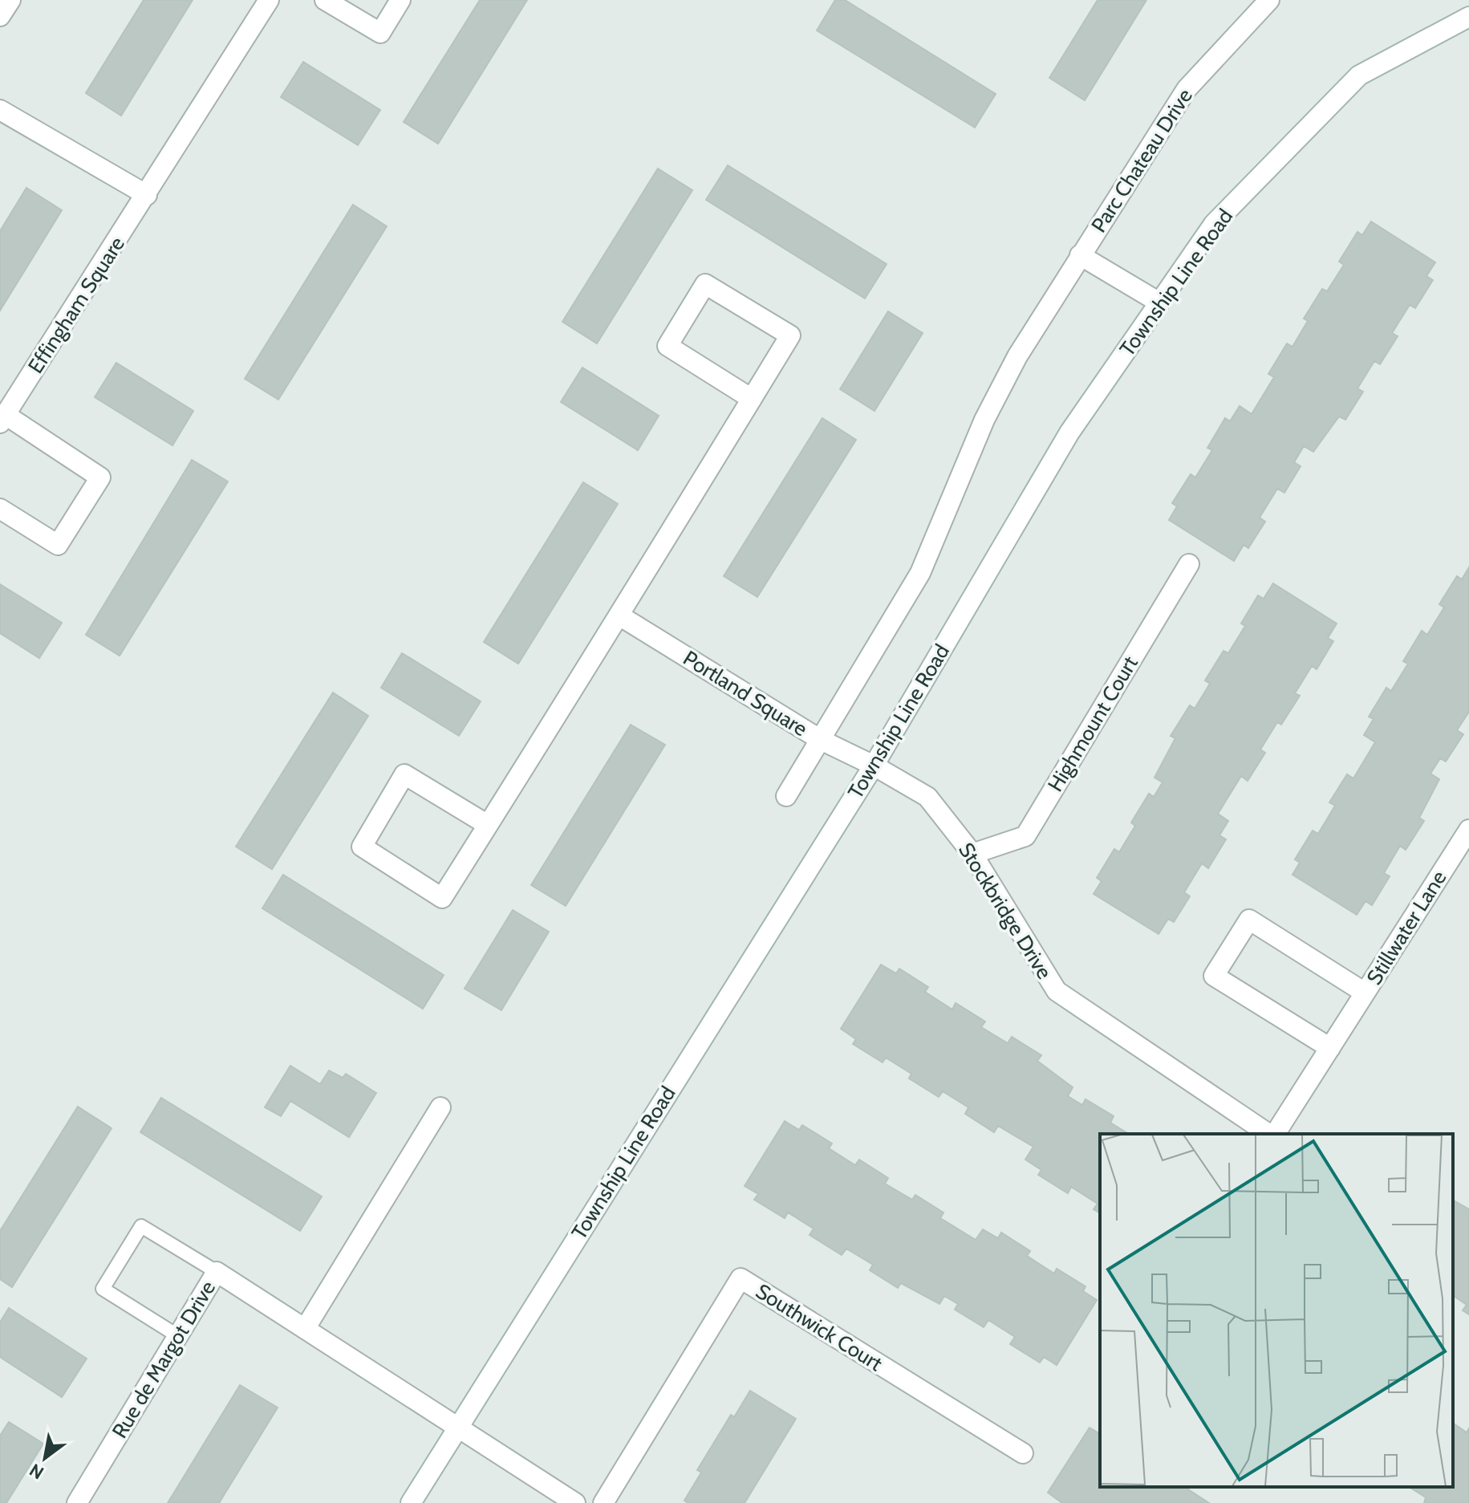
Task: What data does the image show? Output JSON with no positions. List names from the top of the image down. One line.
{"streets":{"street":["Parc Chateau Drive","Township Line Road","Effingham Square","Portland Square","Highmount Court","Stockbridge Drive","Stillwater Lane","Southwick Court","Rue de Margot Drive"]},"crossings":[["Parc Chateau Drive","Township Line Road"],["Township Line Road","Portland Square"],["Township Line Road","Stockbridge Drive"],["Township Line Road","Rue de Margot Drive"],["Portland Square","Stockbridge Drive"],["Highmount Court","Stockbridge Drive"]],"north":"bottom left"}
